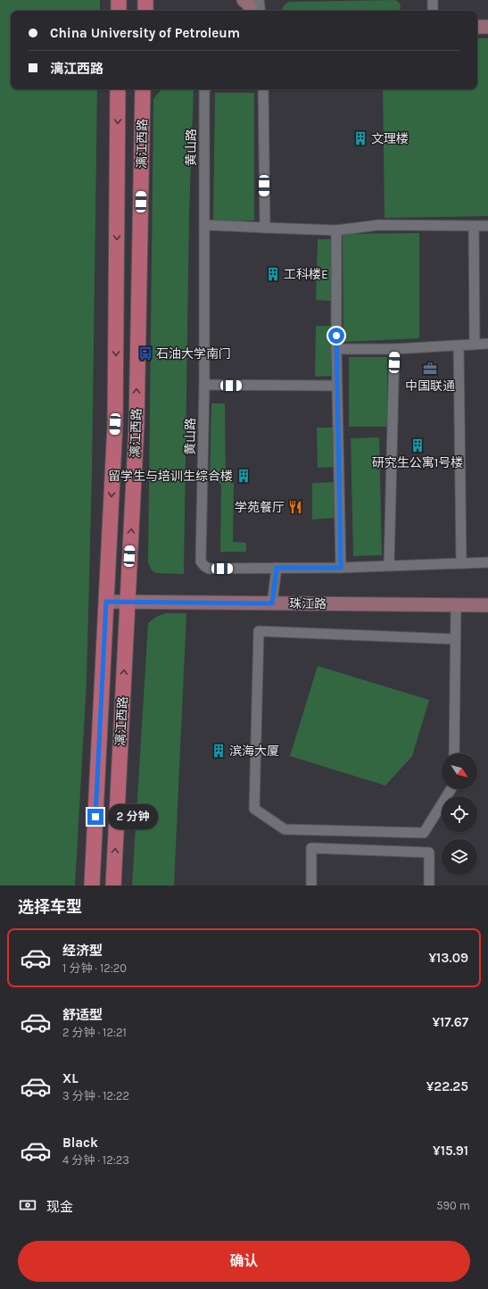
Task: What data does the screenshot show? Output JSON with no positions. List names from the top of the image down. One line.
{"streets":{"main road":["漓江西路"],"street":["黄山路","珠江路"]},"crossings":[["漓江西路","珠江路"]],"places":{"building":["文理楼","工科楼E","研究生公寓1号楼","留学生与培训生综合楼","滨海大厦"],"bus stop":["石油大学南门"],"office":["中国联通"],"restaurant":["学苑餐厅"]},"north":"bottom right","page":{"banner":["China University of Petroleum","漓江西路"],"bubble":"2 分钟","heading":"选择车型","list":[{"name":"经济型","note":"1 分钟 · 12:20","value":"¥13.09"},{"name":"舒适型","note":"2 分钟 · 12:21","value":"¥17.67"},{"name":"XL","note":"3 分钟 · 12:22","value":"¥22.25"},{"name":"Black","note":"4 分钟 · 12:23","value":"¥15.91"}],"pay":["现金","590 m"],"buttons":"确认"}}
